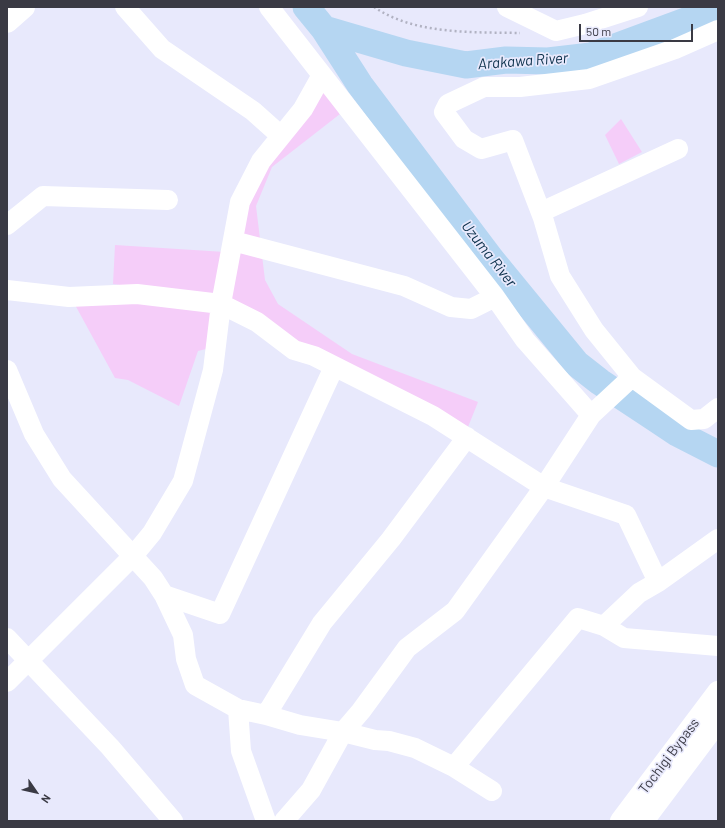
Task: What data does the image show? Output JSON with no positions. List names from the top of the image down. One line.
{"streets":{"main road":["Tochigi Bypass"]},"water":["Arakawa River","Uzuma River"],"scale_bar":"50 m","north":"bottom right"}
